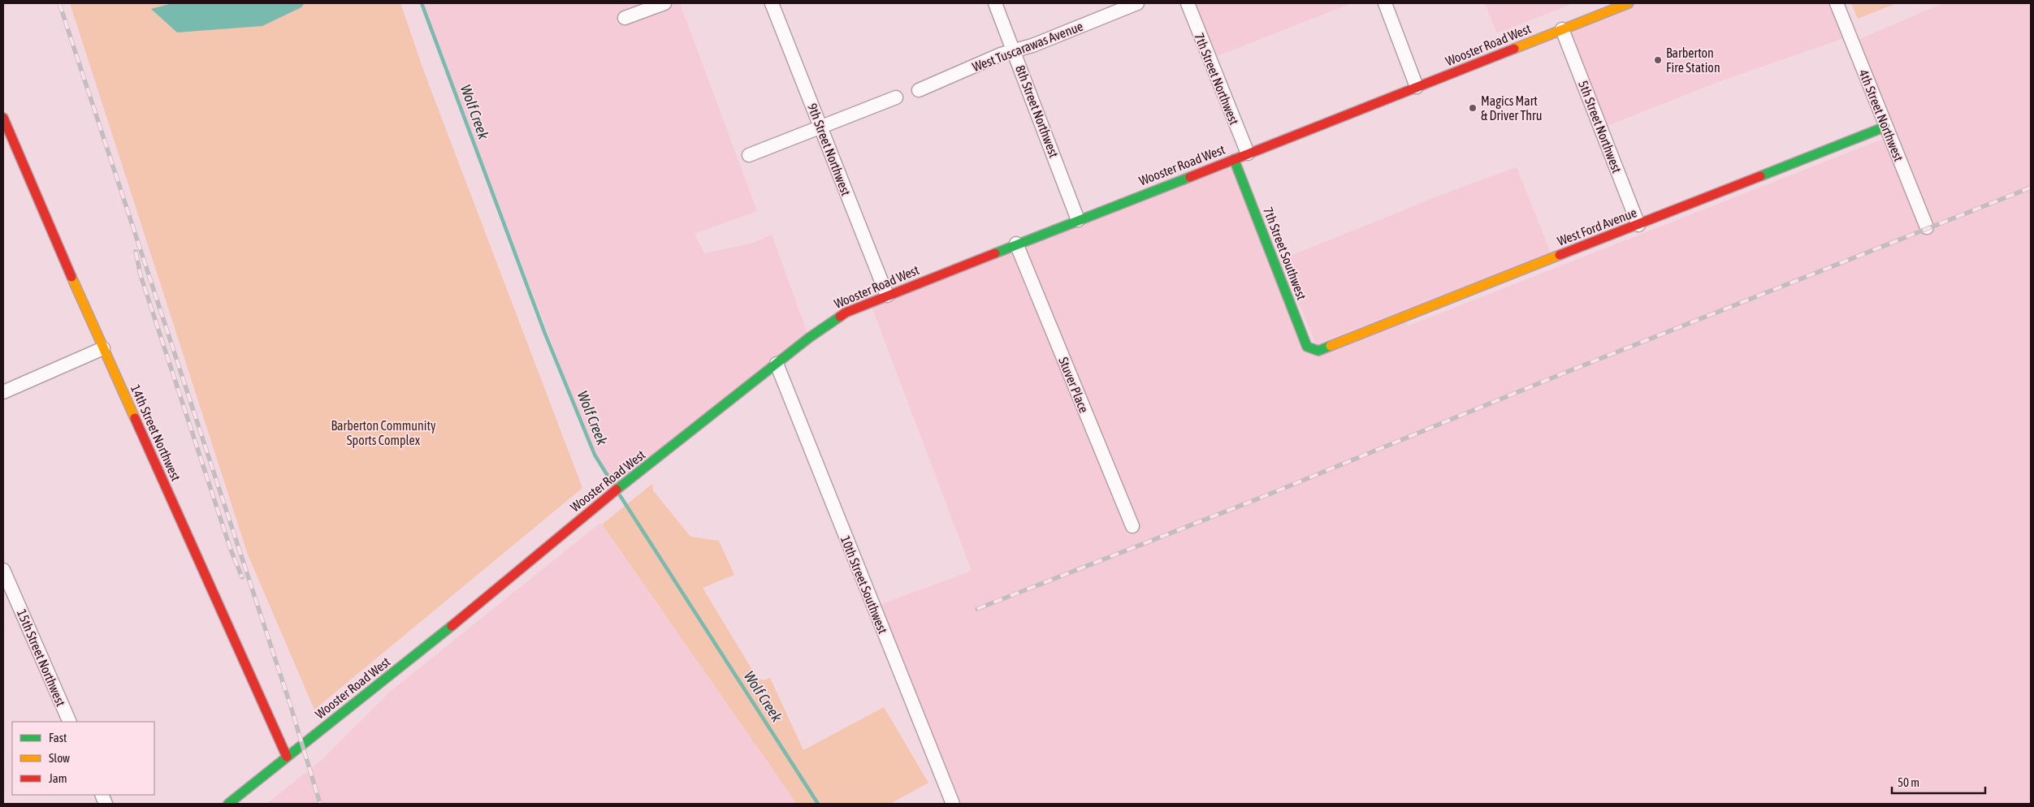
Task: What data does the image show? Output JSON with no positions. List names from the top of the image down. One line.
{"streets":{"main road":["Wooster Road West","West Ford Avenue","7th Street Southwest","14th Street Northwest"],"street":["West Tuscarawas Avenue","7th Street Northwest","8th Street Northwest","4th Street Northwest","5th Street Northwest","9th Street Northwest","Stuver Place","10th Street Southwest","15th Street Northwest"]},"crossings":[["Wooster Road West","7th Street Northwest"],["Wooster Road West","8th Street Northwest"],["Wooster Road West","5th Street Northwest"],["Wooster Road West","9th Street Northwest"],["Wooster Road West","7th Street Southwest"],["Wooster Road West","Stuver Place"],["Wooster Road West","14th Street Northwest"],["Wooster Road West","10th Street Southwest"],["West Tuscarawas Avenue","8th Street Northwest"],["4th Street Northwest","West Ford Avenue"],["5th Street Northwest","West Ford Avenue"],["West Ford Avenue","7th Street Southwest"]],"water":["Wolf Creek"],"parks":["Barberton Community Sports Complex"],"places":["Barberton Fire Station","Magics Mart & Driver Thru"],"legend":["Fast","Slow","Jam"],"scale_bar":"50 m"}
